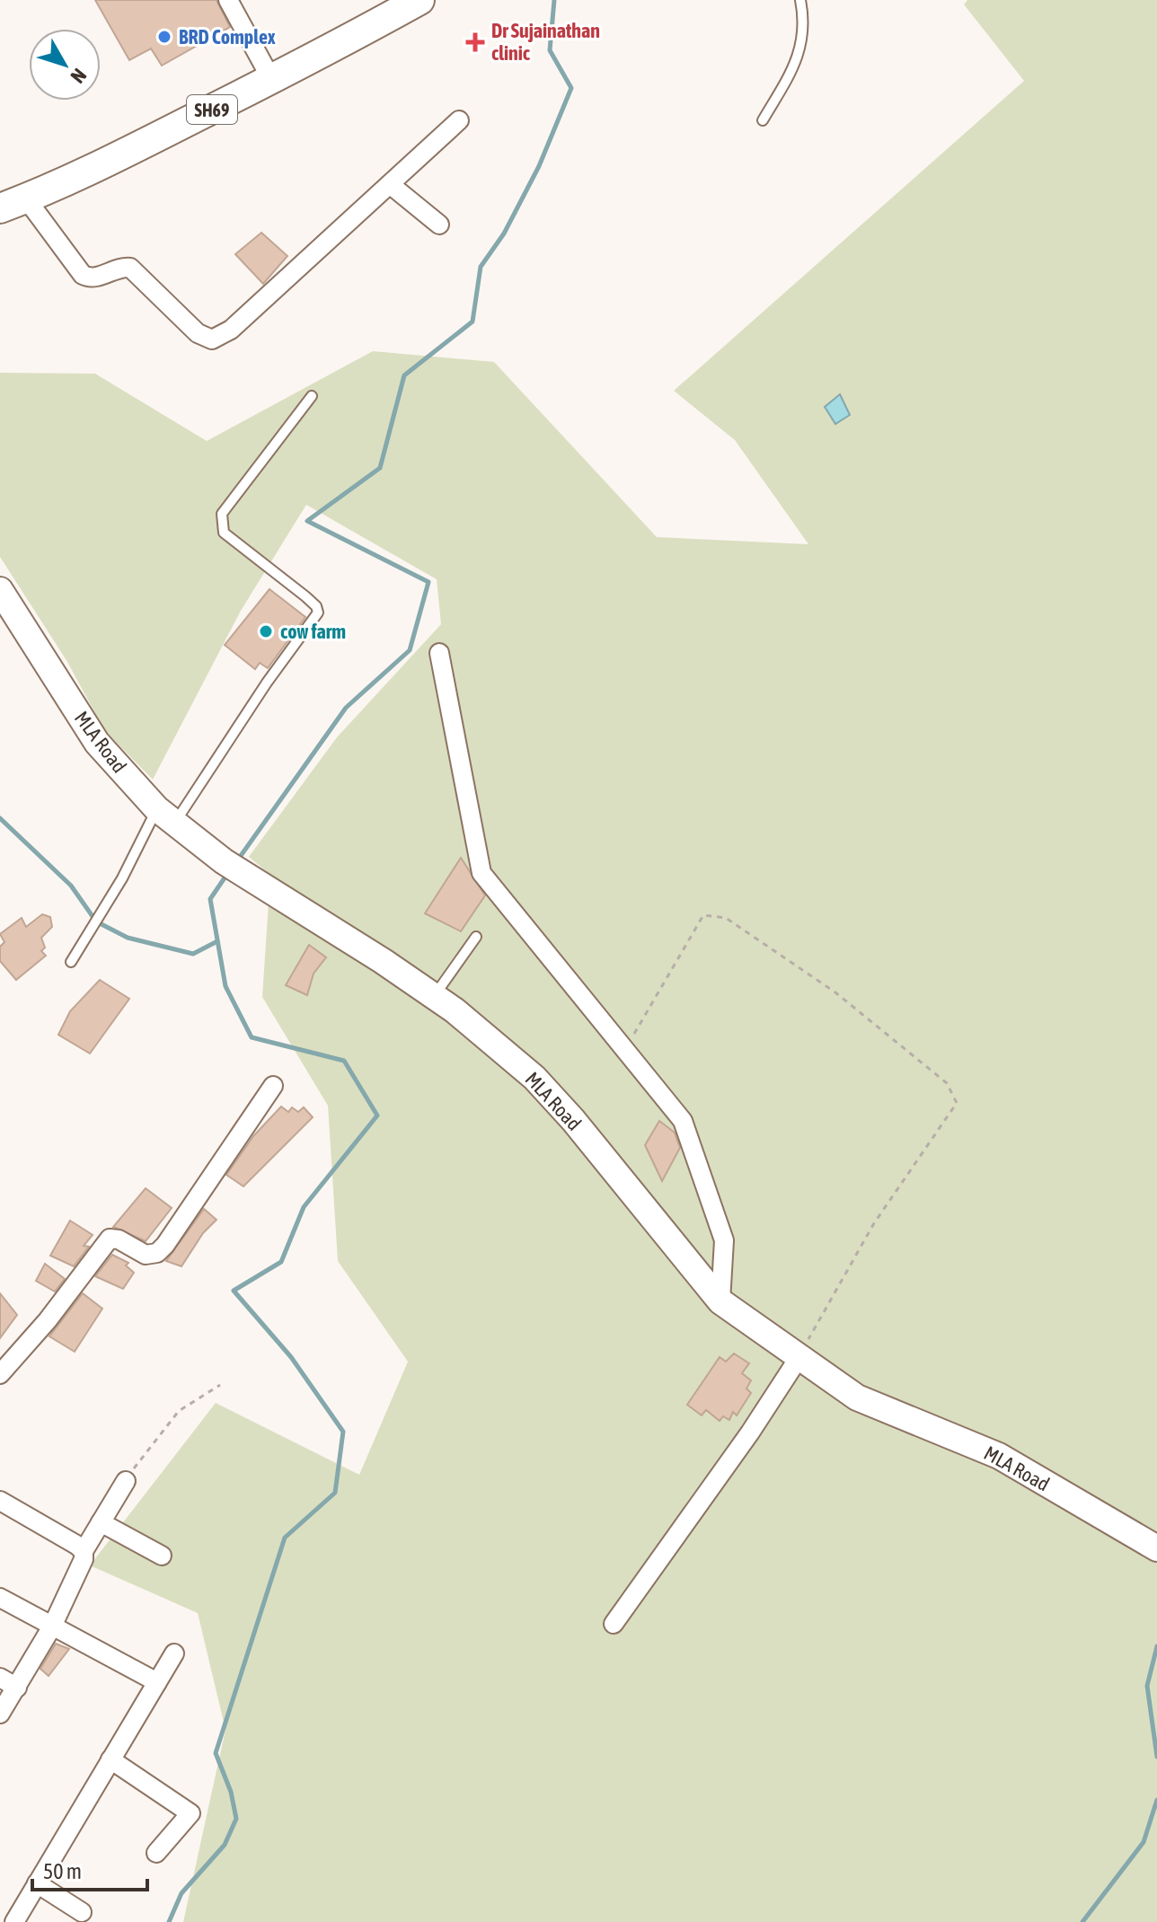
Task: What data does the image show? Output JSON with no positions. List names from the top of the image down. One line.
{"streets":{"main road":["SH69"],"street":["MLA Road"]},"places":{"other":["BRD Complex","cow farm"],"health":["Dr Sujainathan clinic"]},"scale_bar":"50 m","north":"bottom right"}
